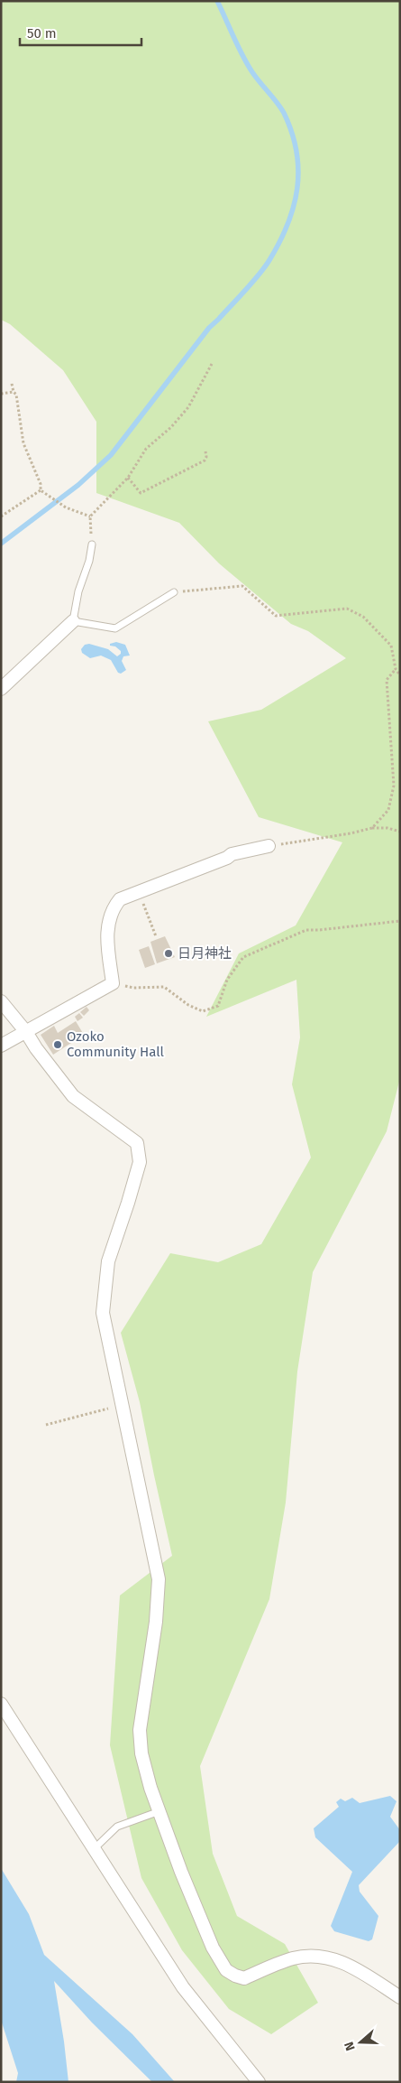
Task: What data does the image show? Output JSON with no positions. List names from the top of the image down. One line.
{"places":["日月神社","Ozoko Community Hall"],"scale_bar":"50 m","north":"left"}
